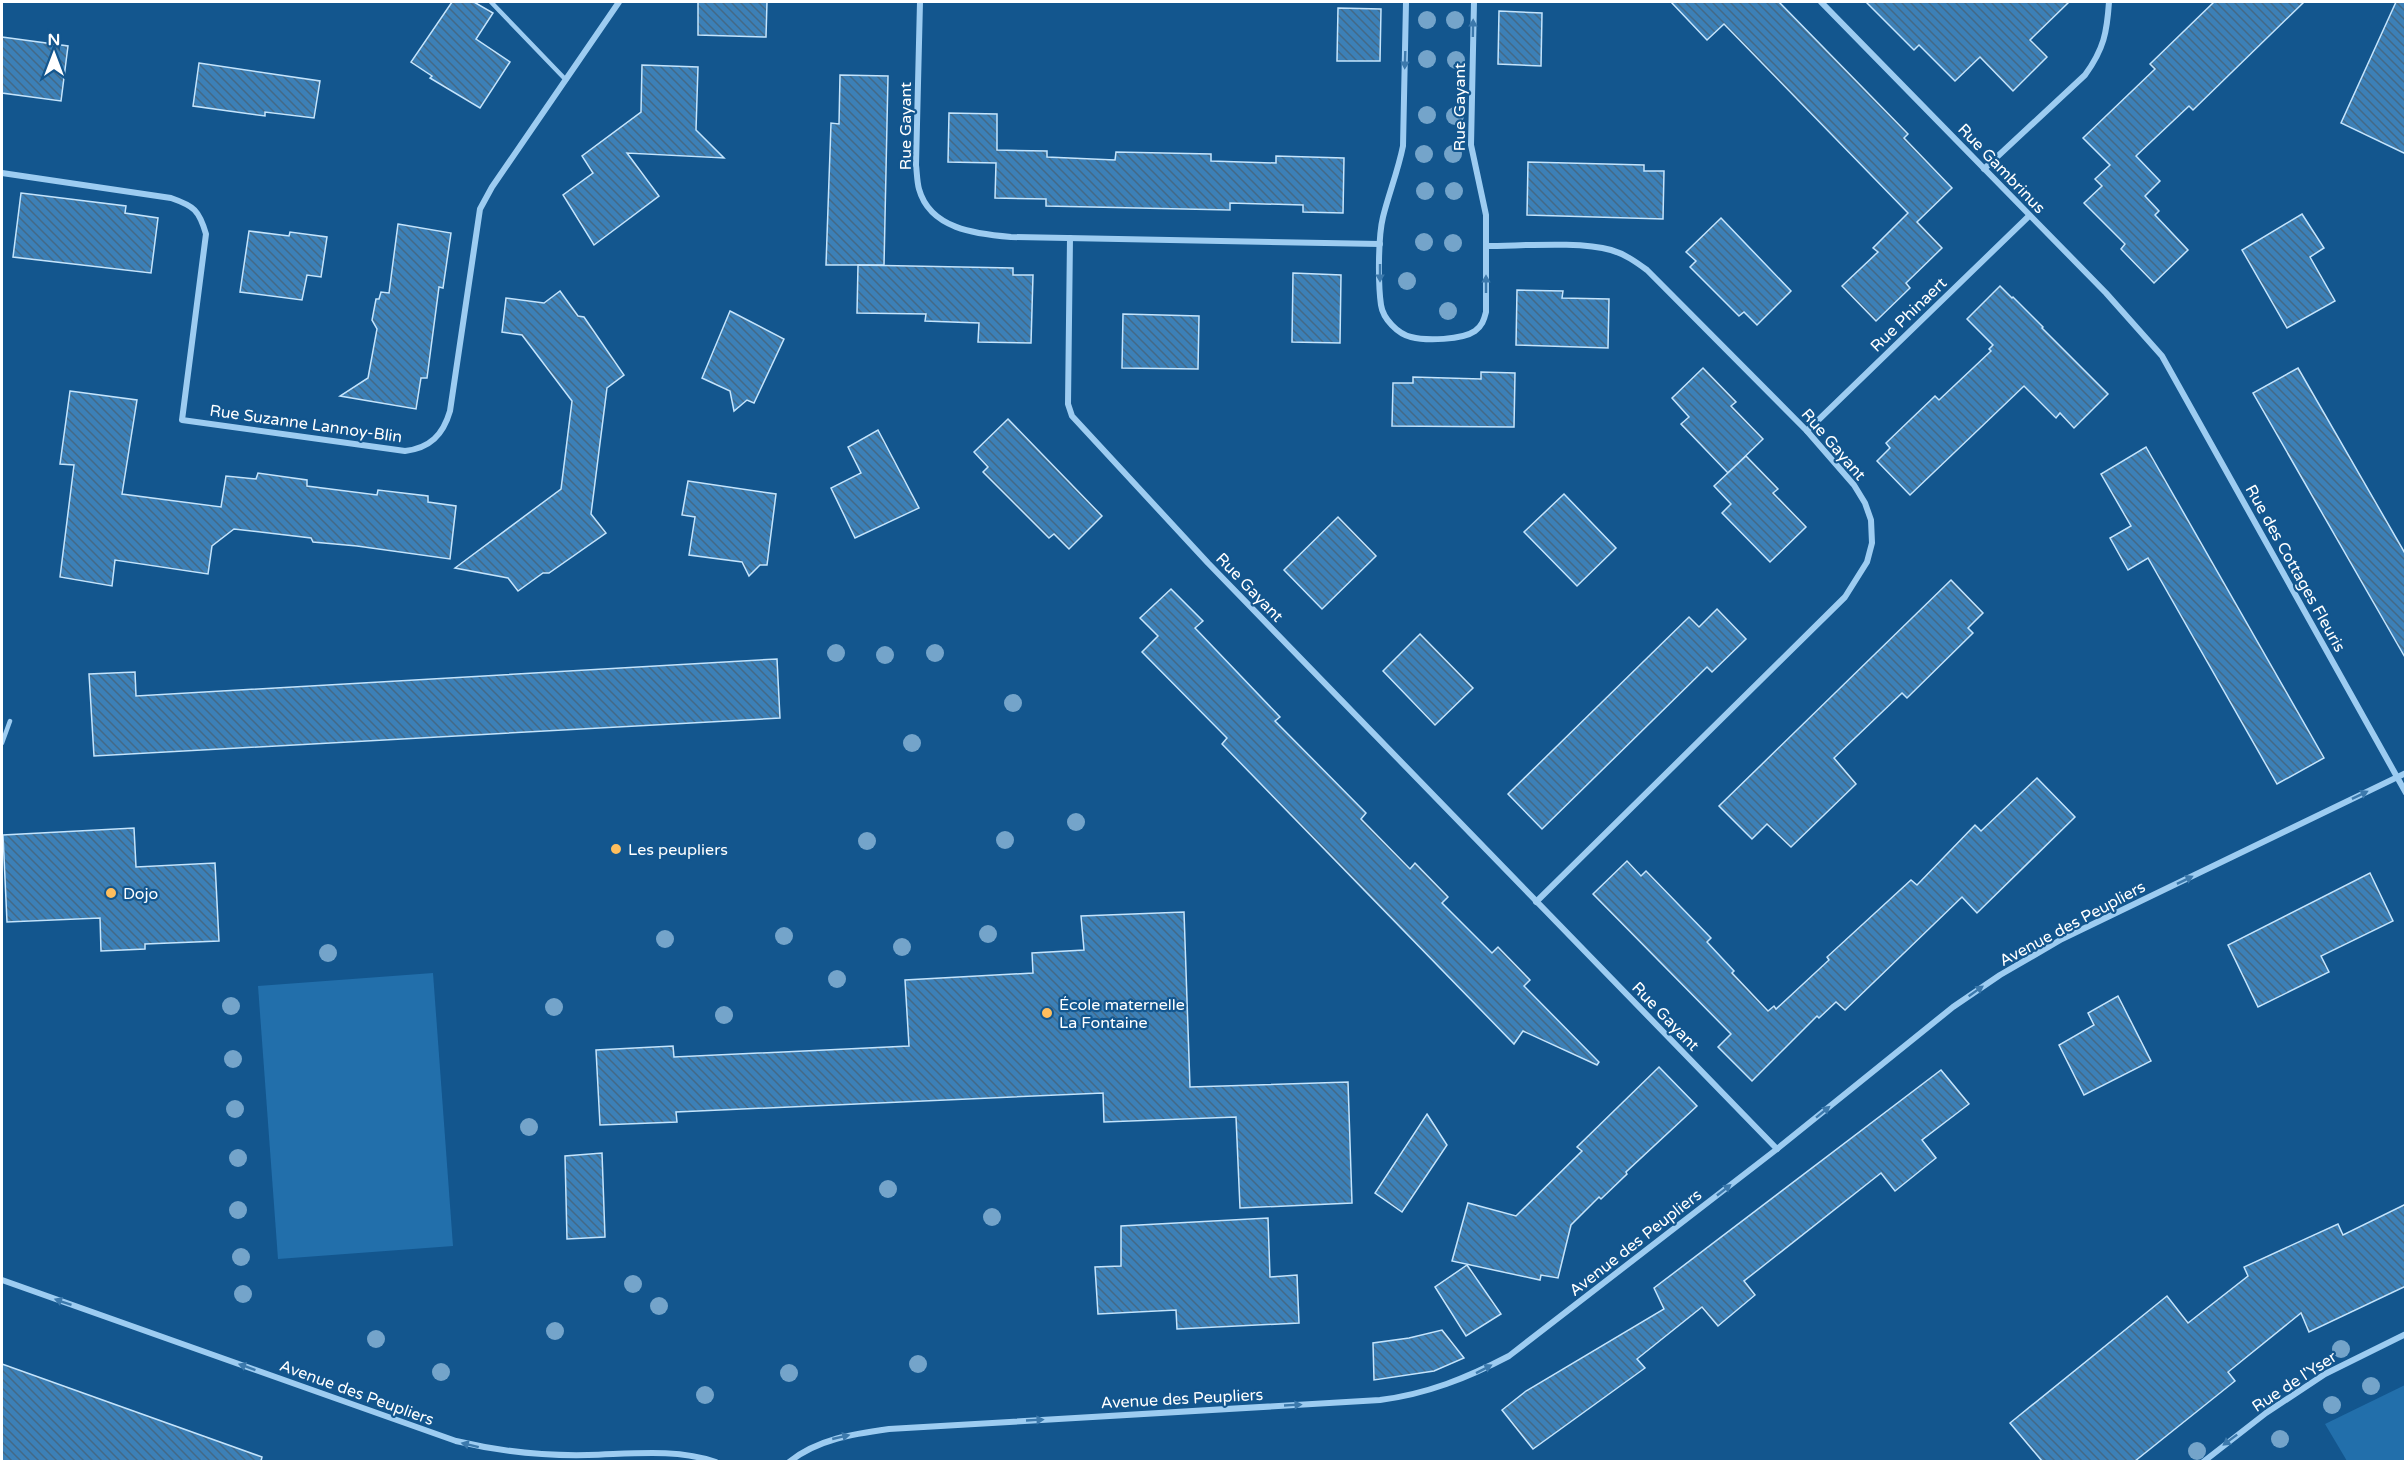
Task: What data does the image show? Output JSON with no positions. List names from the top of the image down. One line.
{"streets":{"street":["Rue Gayant","Rue Gambrinus","Rue Phinaert","Rue Suzanne Lannoy-Blin","Rue des Cottages Fleuris","Avenue des Peupliers","Rue de l'Yser"]},"crossings":[["Rue Gayant","Rue Phinaert"],["Rue Gayant","Avenue des Peupliers"],["Rue Gambrinus","Rue Phinaert"],["Rue Gambrinus","Rue des Cottages Fleuris"],["Rue des Cottages Fleuris","Avenue des Peupliers"]],"one_way":["Rue de l'Yser"],"places":["Les peupliers","Dojo","École maternelle La Fontaine"],"north":"top"}
